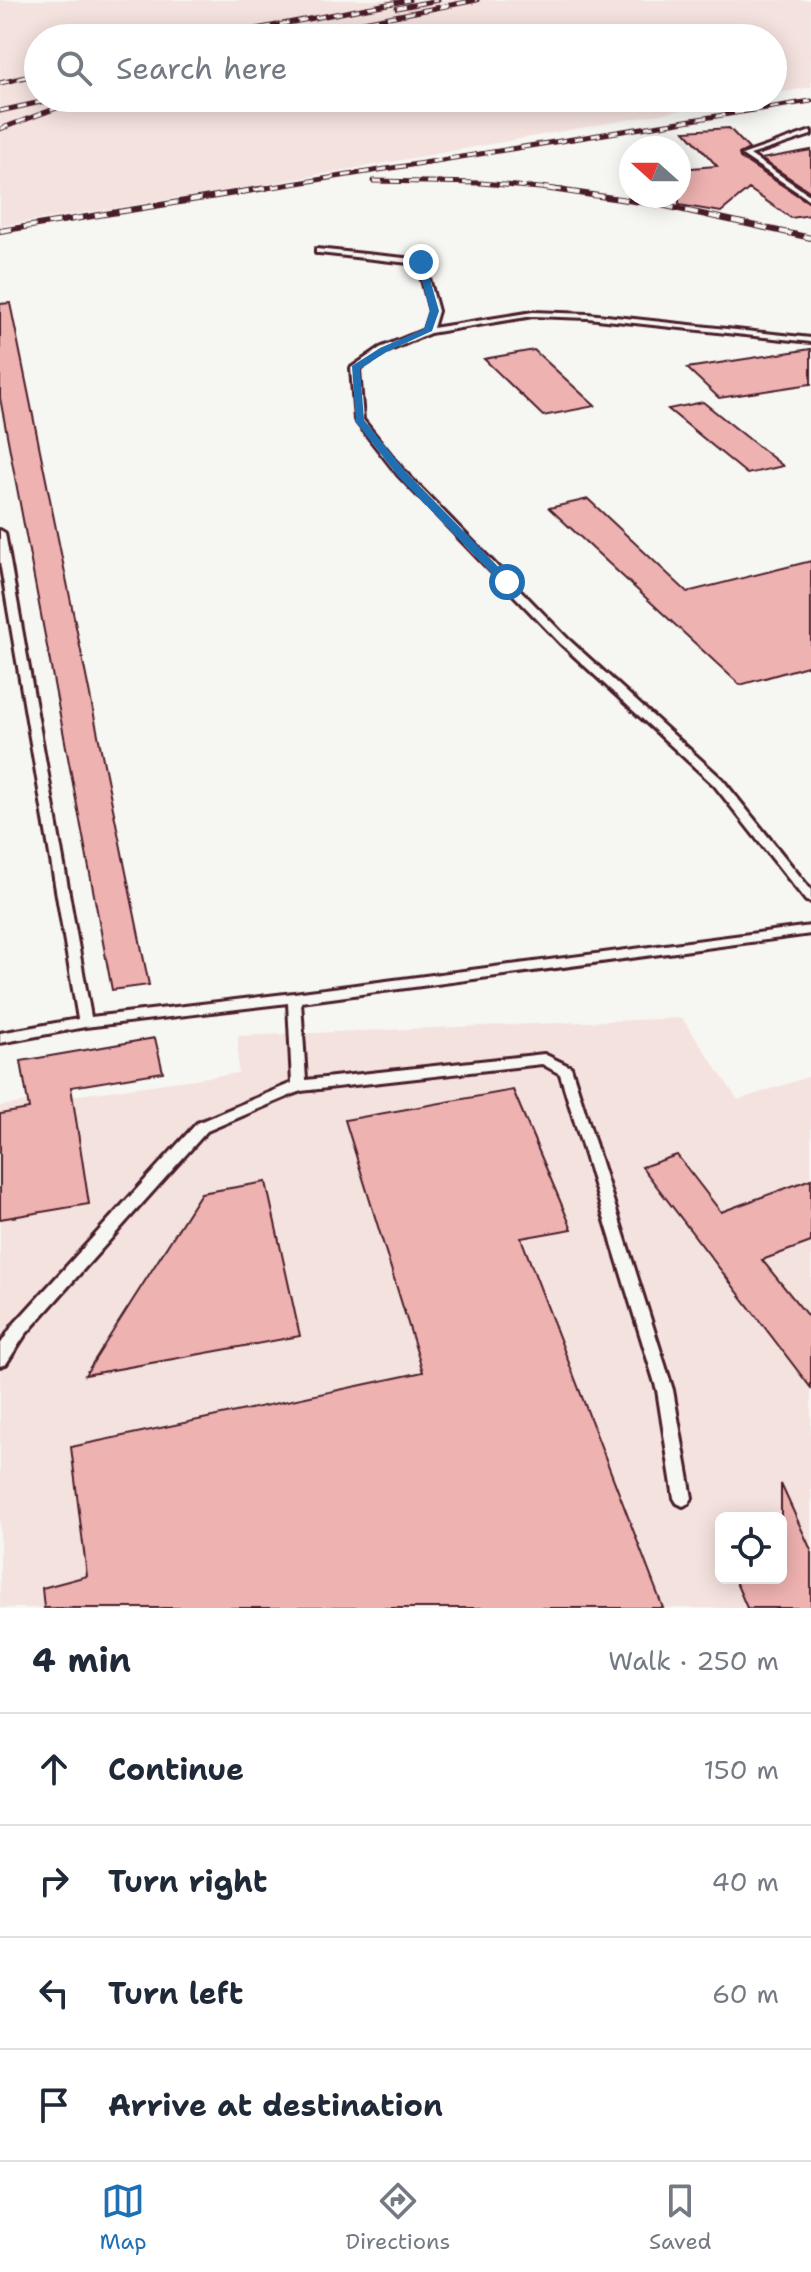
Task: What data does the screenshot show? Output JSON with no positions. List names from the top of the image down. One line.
{"north":"left","page":{"search":"Search here","heading":["4 min","Walk · 250 m"],"list":[["Continue","150 m"],["Turn right","40 m"],["Turn left","60 m"],"Arrive at destination"],"nav":["Map","Directions","Saved"]}}
